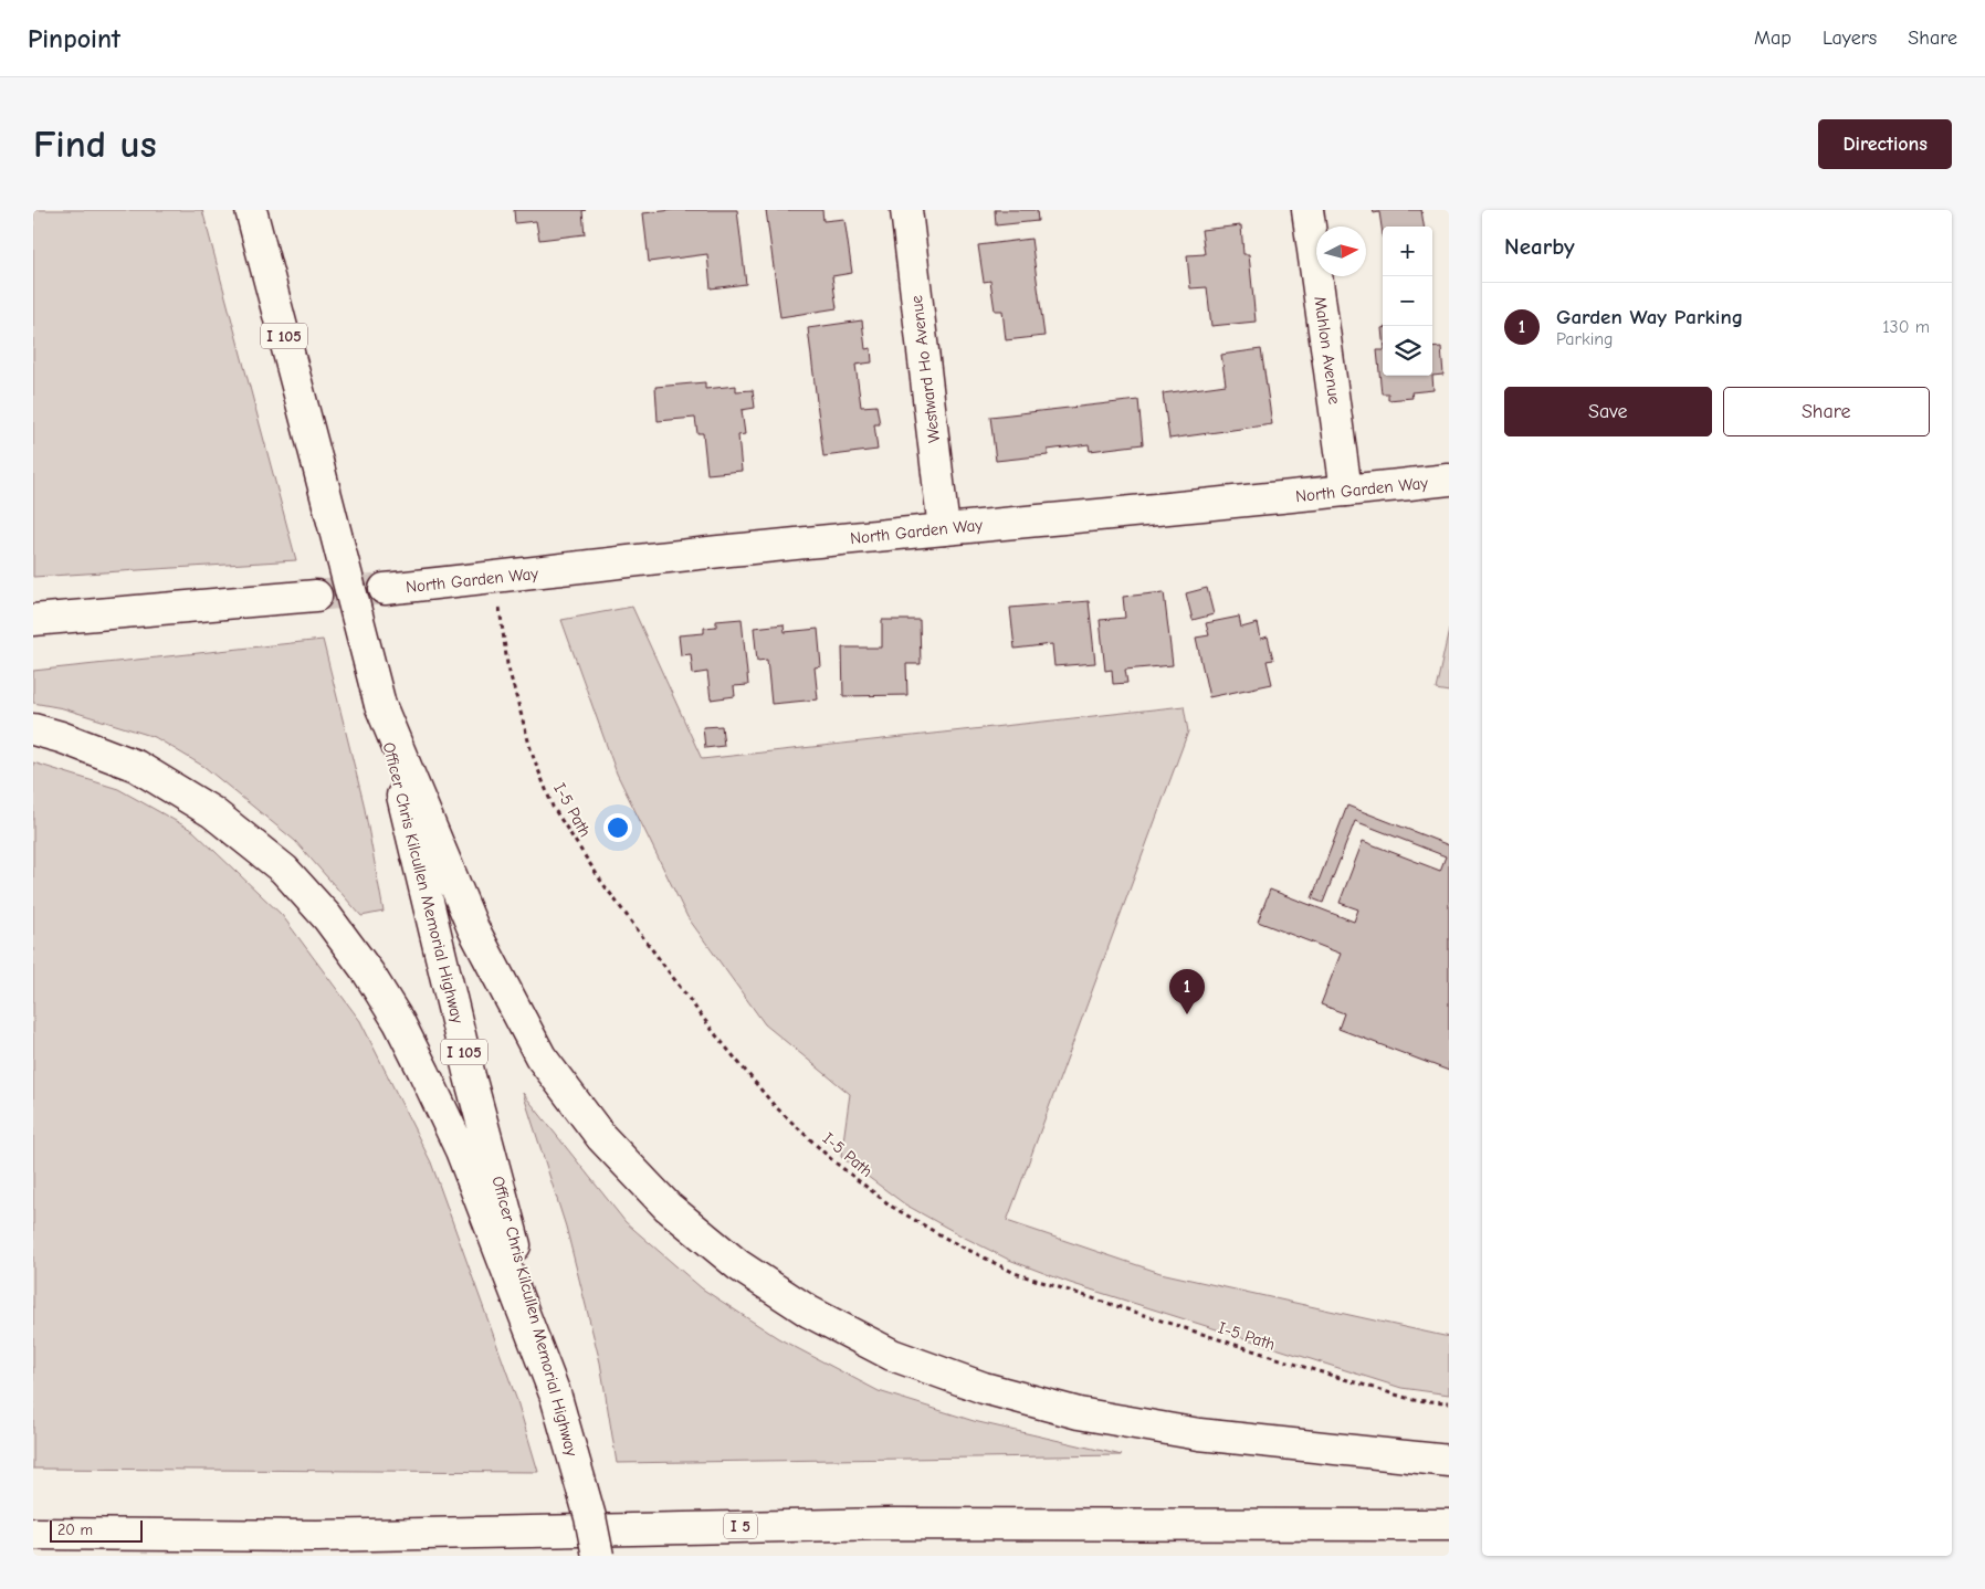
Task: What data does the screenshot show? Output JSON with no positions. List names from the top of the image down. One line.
{"streets":{"main road":["I 105","Mahlon Avenue","Westward Ho Avenue","North Garden Way","Officer Chris Kilcullen Memorial Highway","I 5"],"path":["I-5 Path"]},"crossings":[["Mahlon Avenue","North Garden Way"],["Westward Ho Avenue","North Garden Way"]],"scale_bar":"20 m","north":"right","page":{"header":"Pinpoint","nav":["Map","Layers","Share"],"buttons":["Directions",["Save","Share"]],"title":"Find us","heading":"Nearby","map_buttons":["+","−"],"list":[{"mark":"1","name":"Garden Way Parking","note":"Parking","value":"130 m"}],"pins":"1","scale":"20 m"}}
